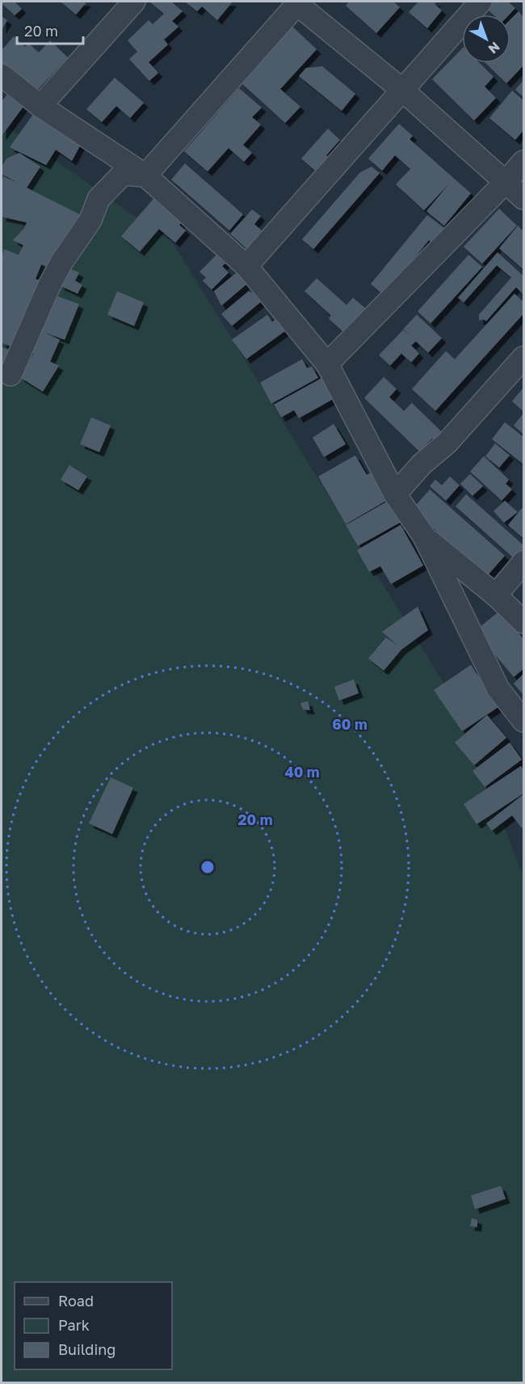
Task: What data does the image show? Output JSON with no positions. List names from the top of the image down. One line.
{"legend":["Road","Park","Building"],"scale_bar":"20 m","north":"bottom right","rings":["60 m","40 m","20 m"]}
